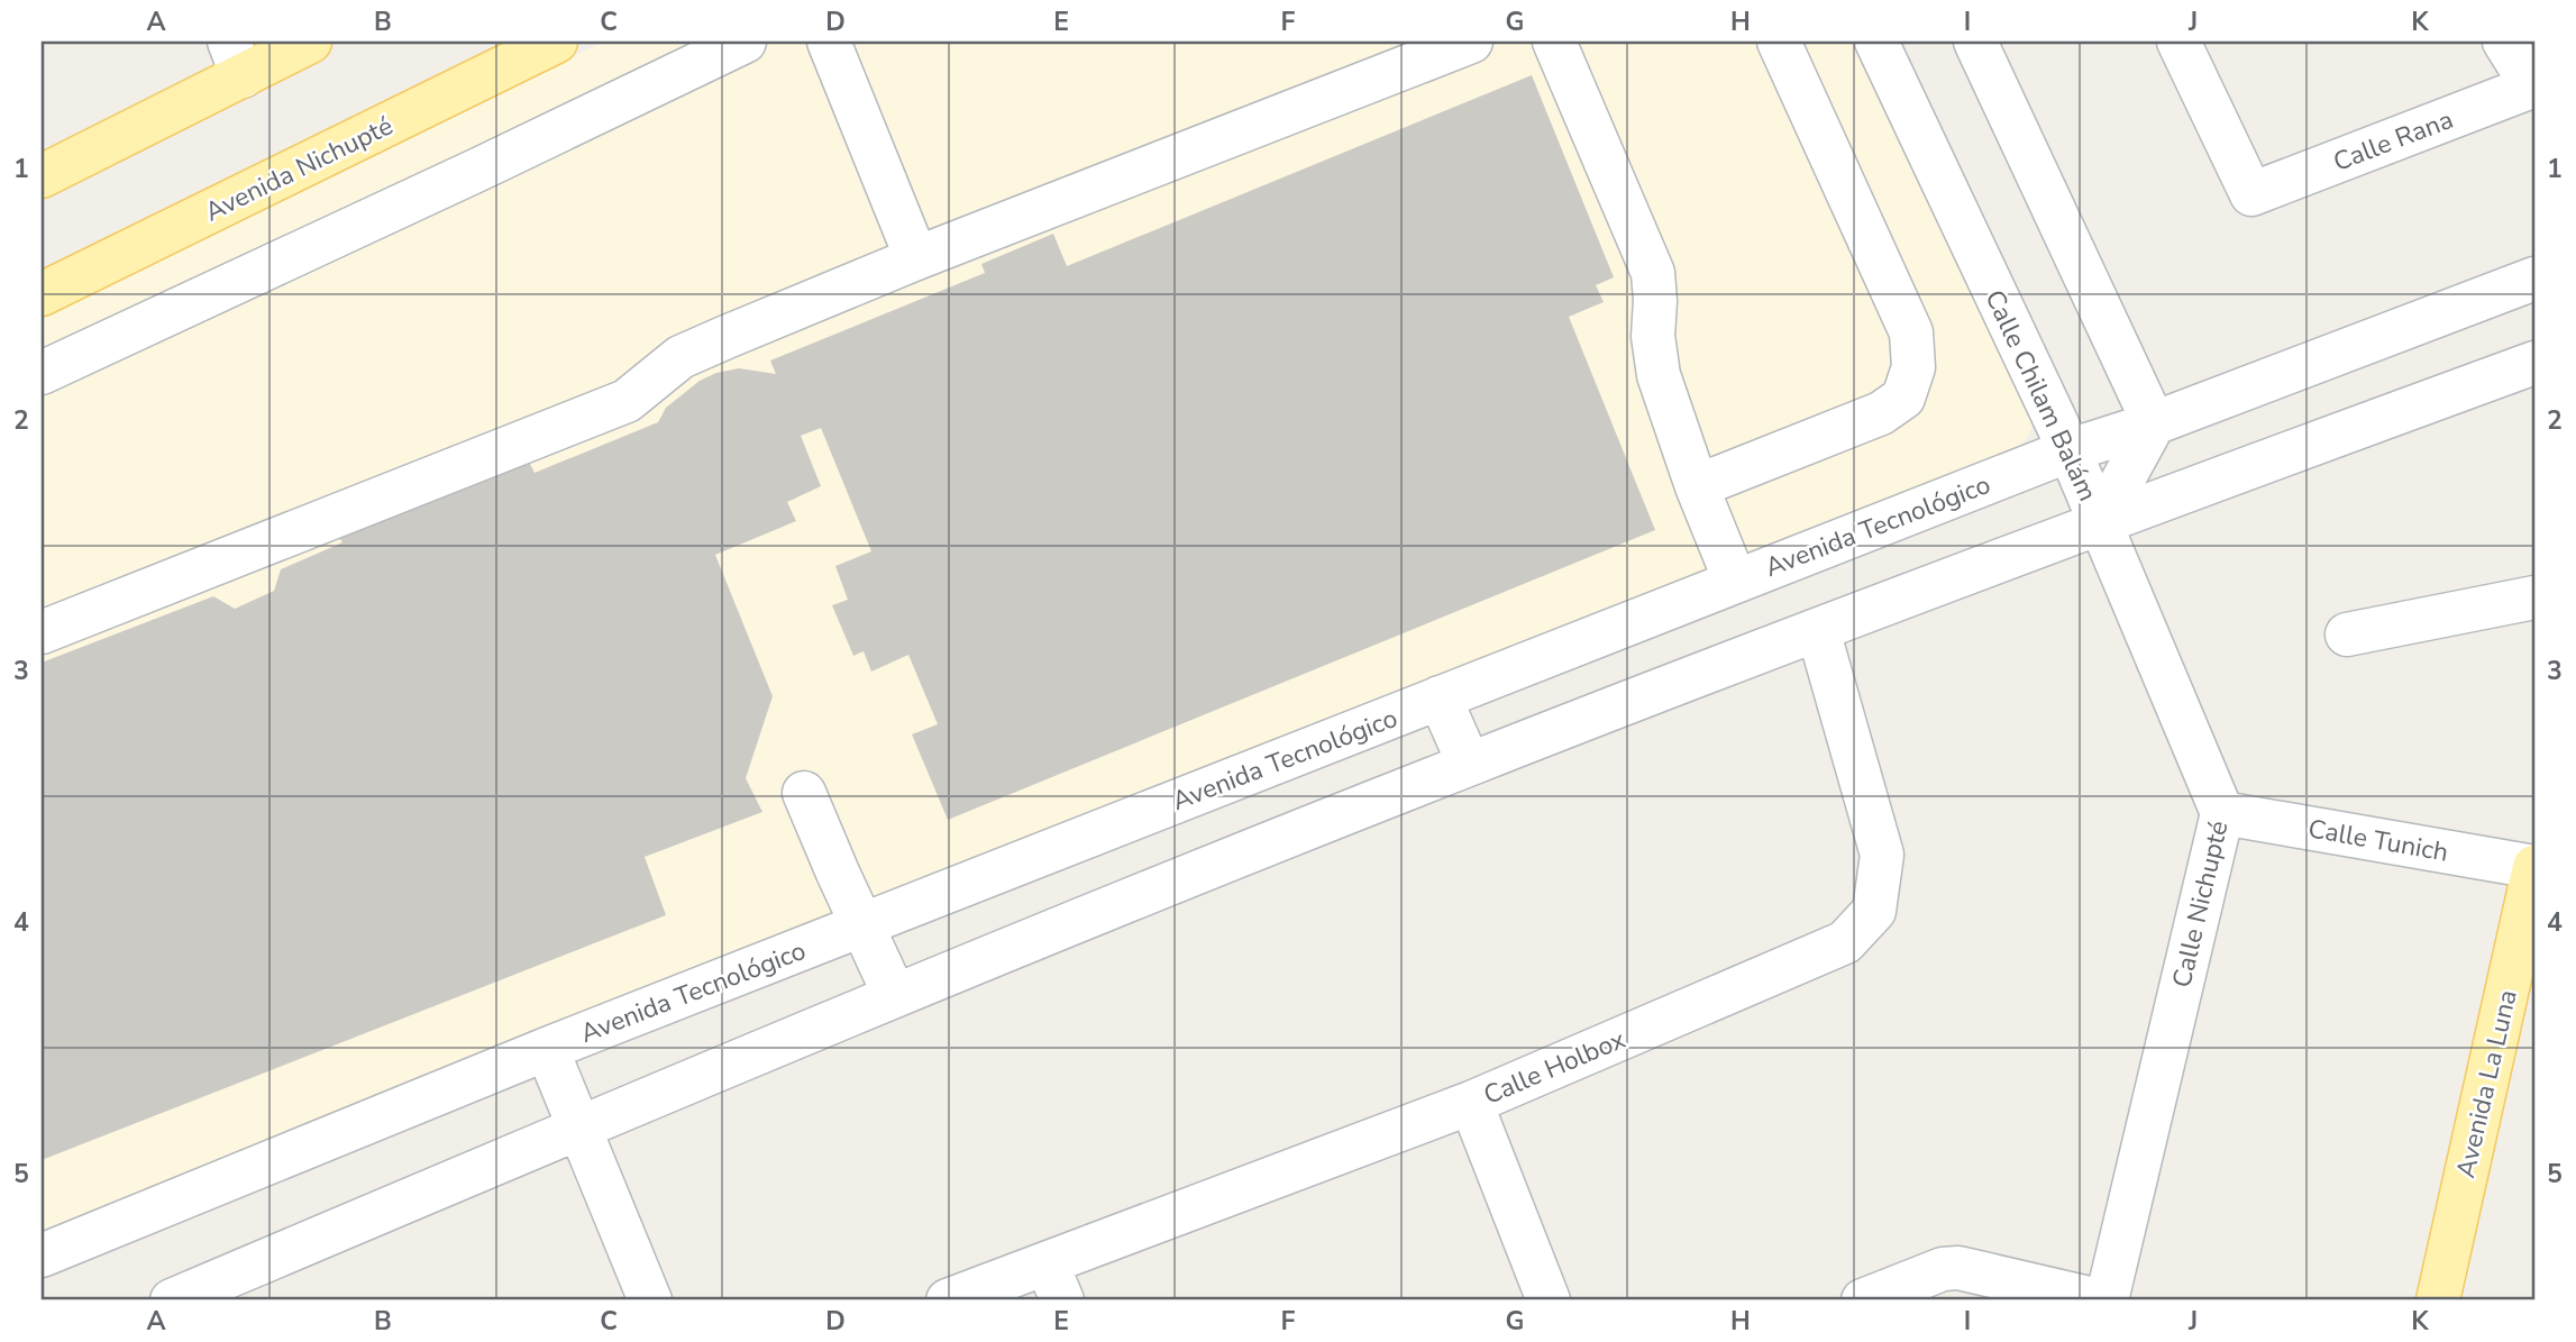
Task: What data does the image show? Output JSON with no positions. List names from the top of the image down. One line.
{"streets":{"main road":["Avenida Nichupté","Avenida La Luna"],"street":["Calle Rana","Calle Chilam Balám","Avenida Tecnológico","Calle Tunich","Calle Nichupté","Calle Holbox"]},"crossings":[["Calle Chilam Balám","Avenida Tecnológico"],["Calle Chilam Balám","Calle Nichupté"],["Calle Tunich","Calle Nichupté"],["Calle Tunich","Avenida La Luna"]],"grid":{"columns":["A","B","C","D","E","F","G","H","I","J","K"],"rows":["1","2","3","4","5"]}}
